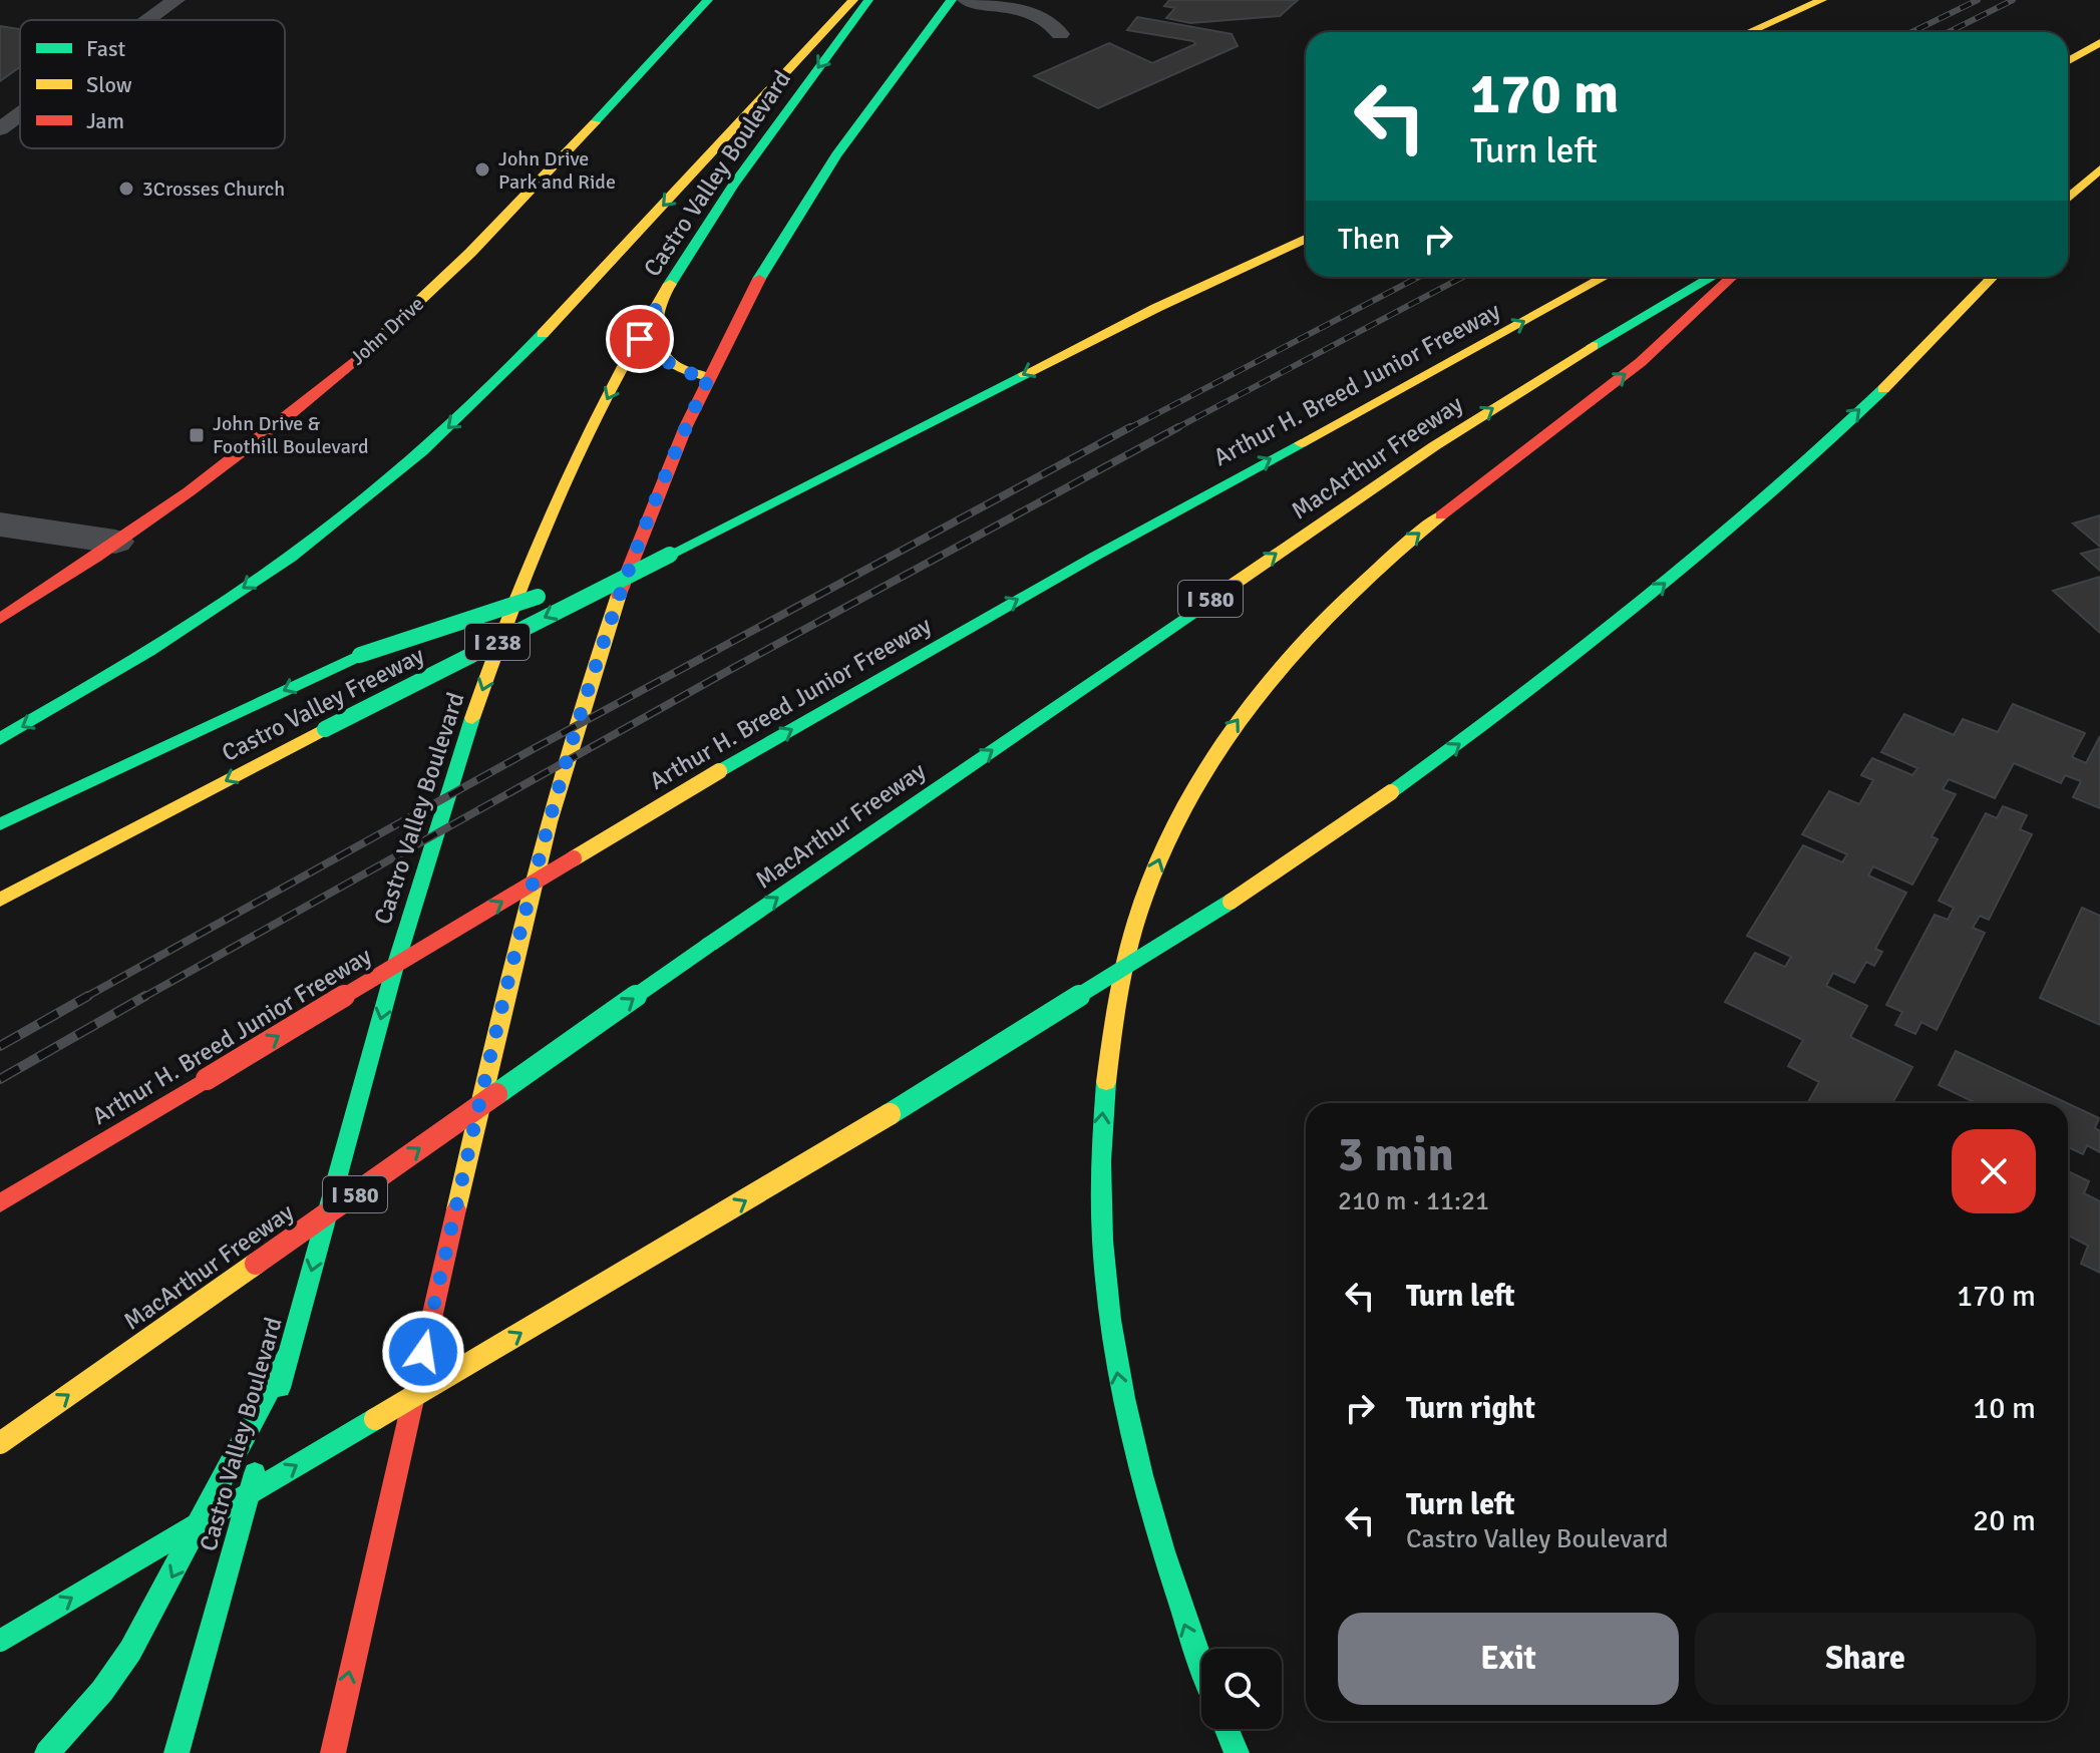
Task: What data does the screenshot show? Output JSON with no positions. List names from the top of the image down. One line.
{"streets":{"main road":["Castro Valley Boulevard","John Drive","Arthur H. Breed Junior Freeway","MacArthur Freeway","I 580","I 238","Castro Valley Freeway"]},"one_way":["Arthur H. Breed Junior Freeway","MacArthur Freeway"],"places":{"other":["John Drive Park and Ride","3Crosses Church"],"transit":["John Drive & Foothill Boulevard"]},"legend":["Fast","Slow","Jam"],"page":{"turn":["170 m","Turn left"],"then":"Then","heading":["3 min","210 m · 11:21"],"list":[{"name":"Turn left","value":"170 m"},{"name":"Turn right","value":"10 m"},{"name":"Turn left","note":"Castro Valley Boulevard","value":"20 m"}],"buttons":["Exit","Share"]}}
